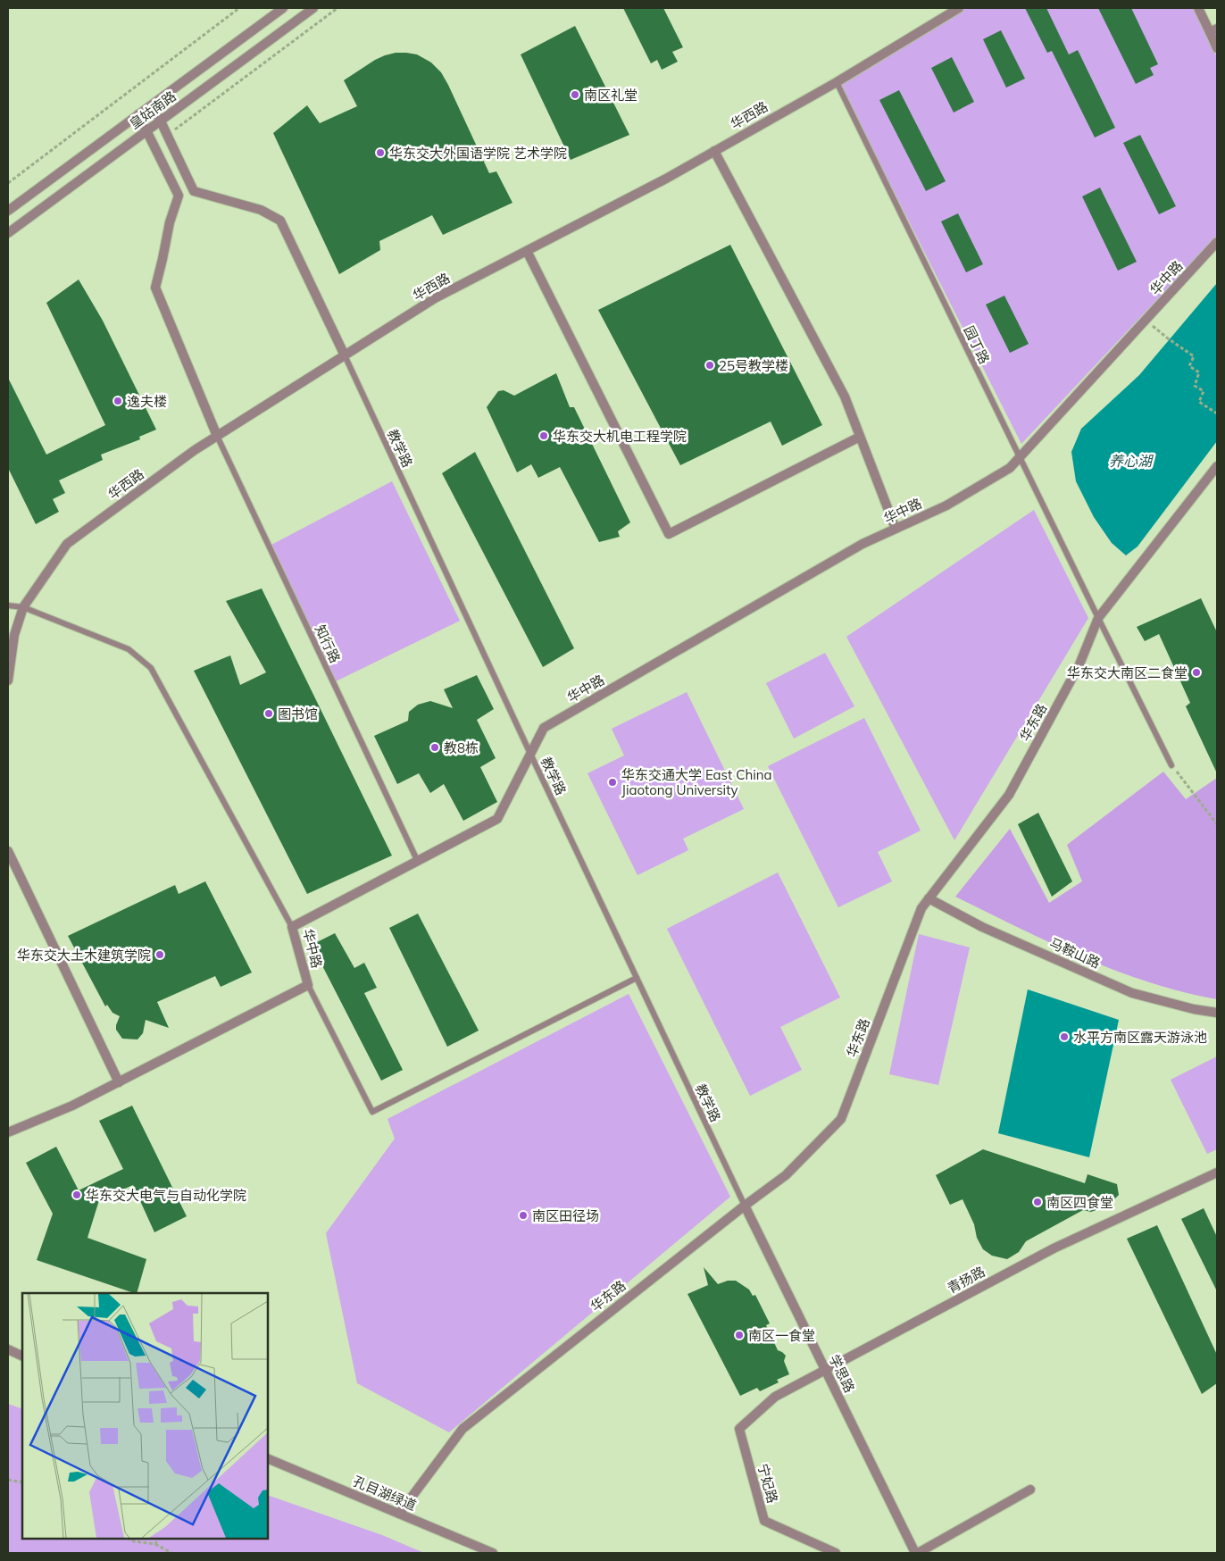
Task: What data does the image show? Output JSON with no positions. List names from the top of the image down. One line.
{"streets":{"street":["皇姑南路","华西路","华中路","华东路","马鞍山路","青扬路","学思路","宁妃路","孔目湖绿道"],"lane":["园丁路","教学路","知行路"]},"crossings":[["华西路","园丁路"],["华西路","教学路"],["华西路","知行路"],["华中路","园丁路"],["华中路","教学路"],["华中路","知行路"],["园丁路","华东路"],["教学路","华东路"],["教学路","学思路"],["华东路","马鞍山路"],["华东路","学思路"],["华东路","孔目湖绿道"],["青扬路","学思路"],["青扬路","宁妃路"]],"water":["养心湖"],"places":["南区礼堂","华东交大外国语学院 艺术学院","25号教学楼","逸夫楼","华东交大机电工程学院","华东交大南区二食堂","图书馆","教8栋","华东交通大学 East China Jiaotong University","华东交大土木建筑学院","水平方南区露天游泳池","华东交大电气与自动化学院","南区四食堂","南区田径场","南区一食堂"]}
